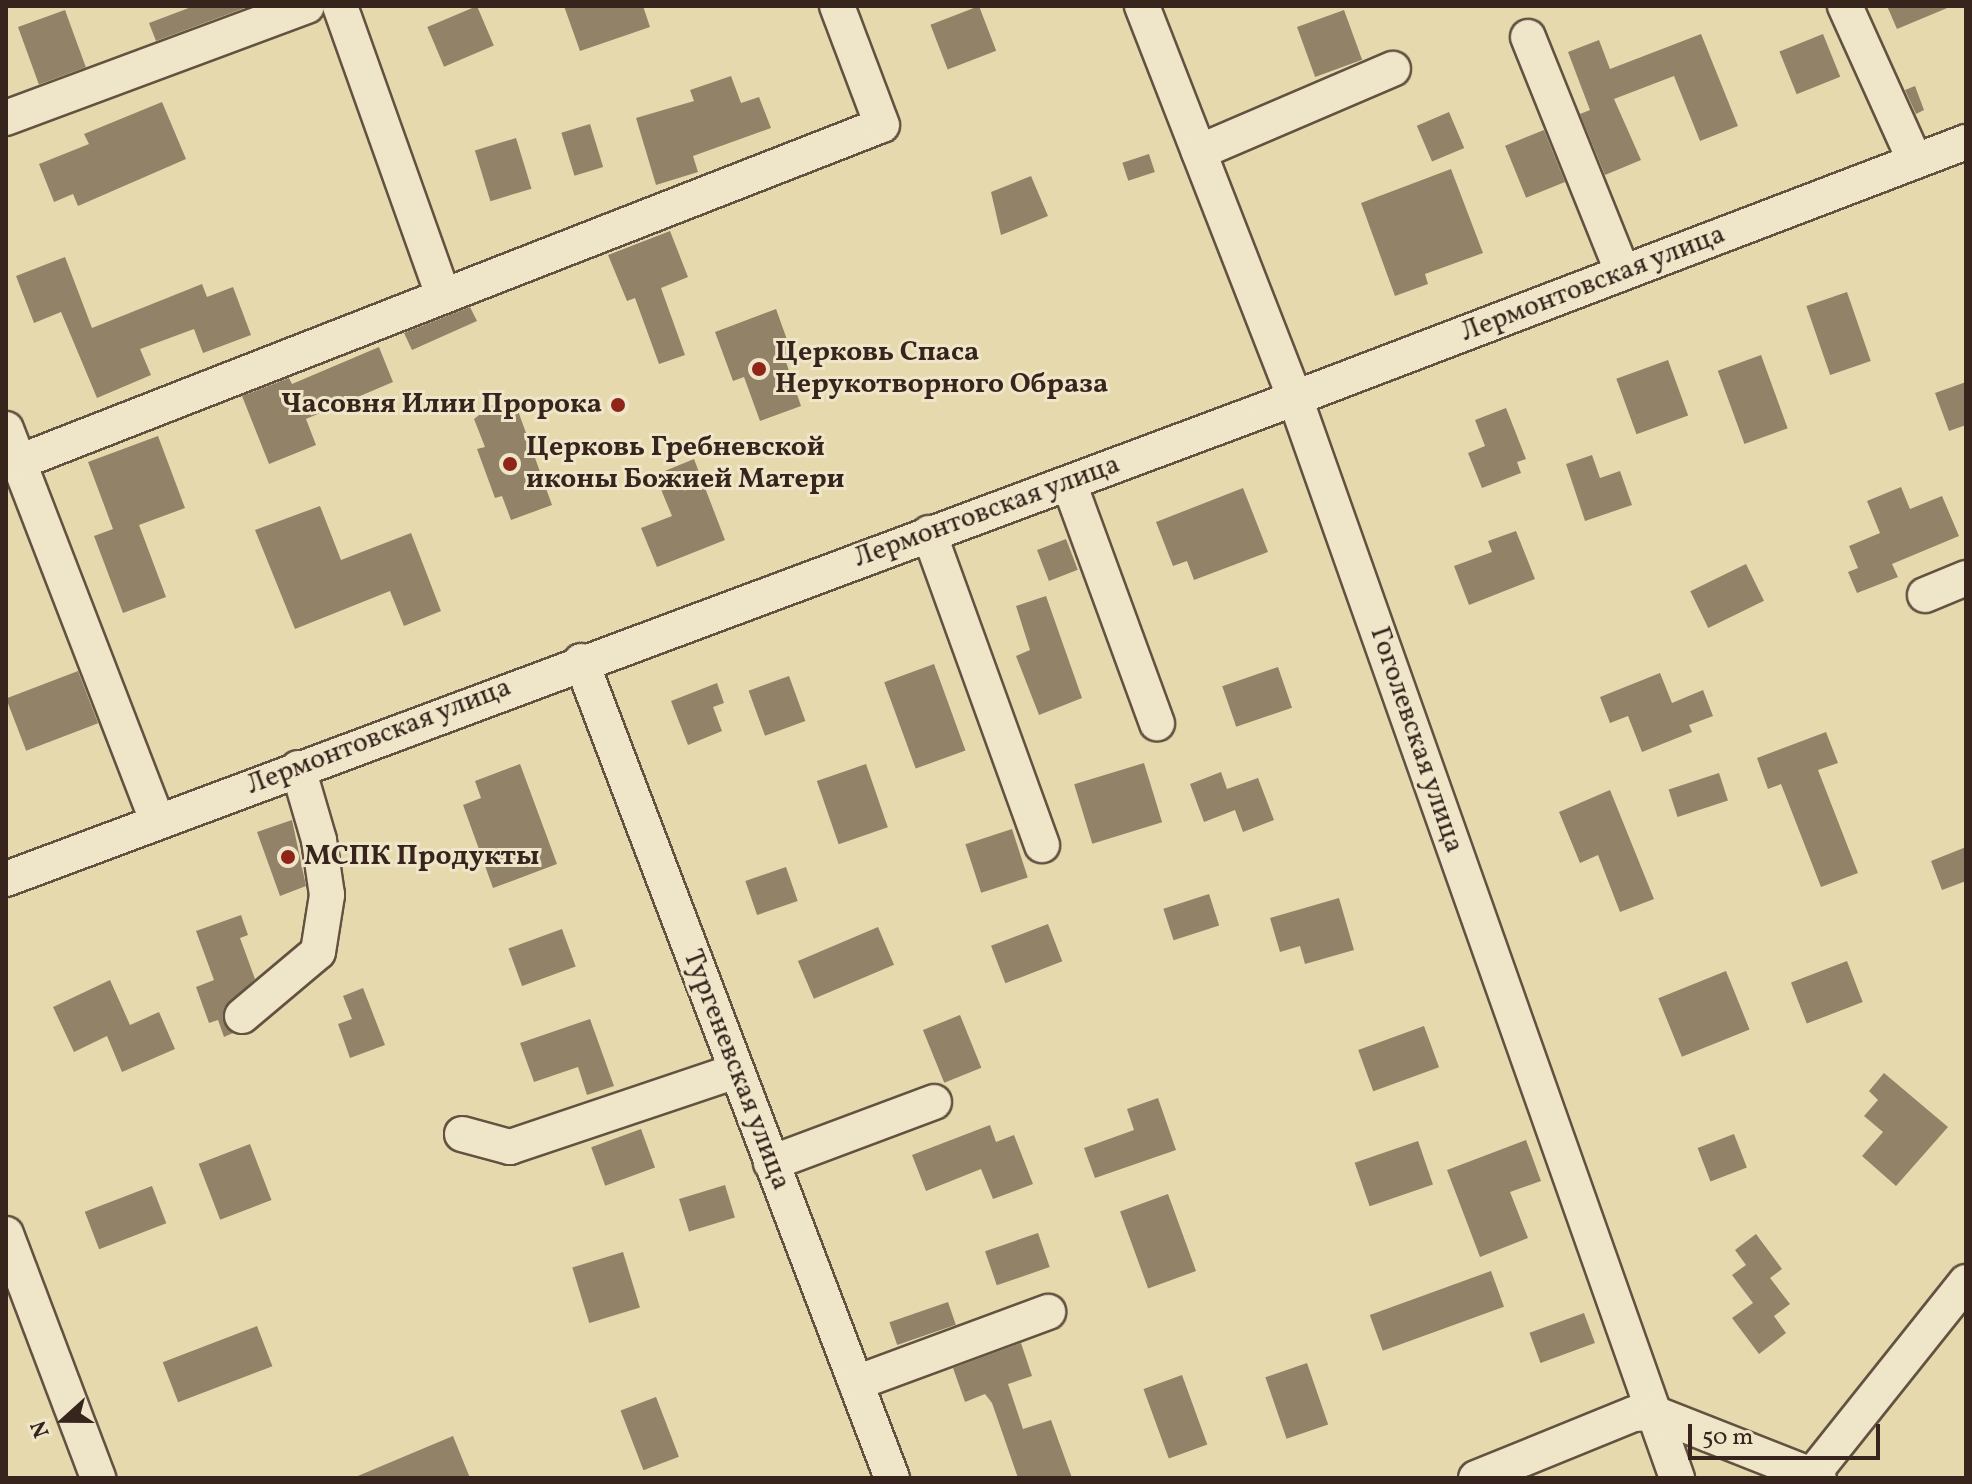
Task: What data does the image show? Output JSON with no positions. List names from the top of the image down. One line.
{"streets":{"street":["Лермонтовская улица","Гоголевская улица","Тургеневская улица"]},"crossings":[["Лермонтовская улица","Гоголевская улица"],["Лермонтовская улица","Тургеневская улица"]],"places":["Церковь Спаса Нерукотворного Образа","Часовня Илии Пророка","Церковь Гребневской иконы Божией Матери","МСПК Продукты"],"scale_bar":"50 m","north":"left"}
